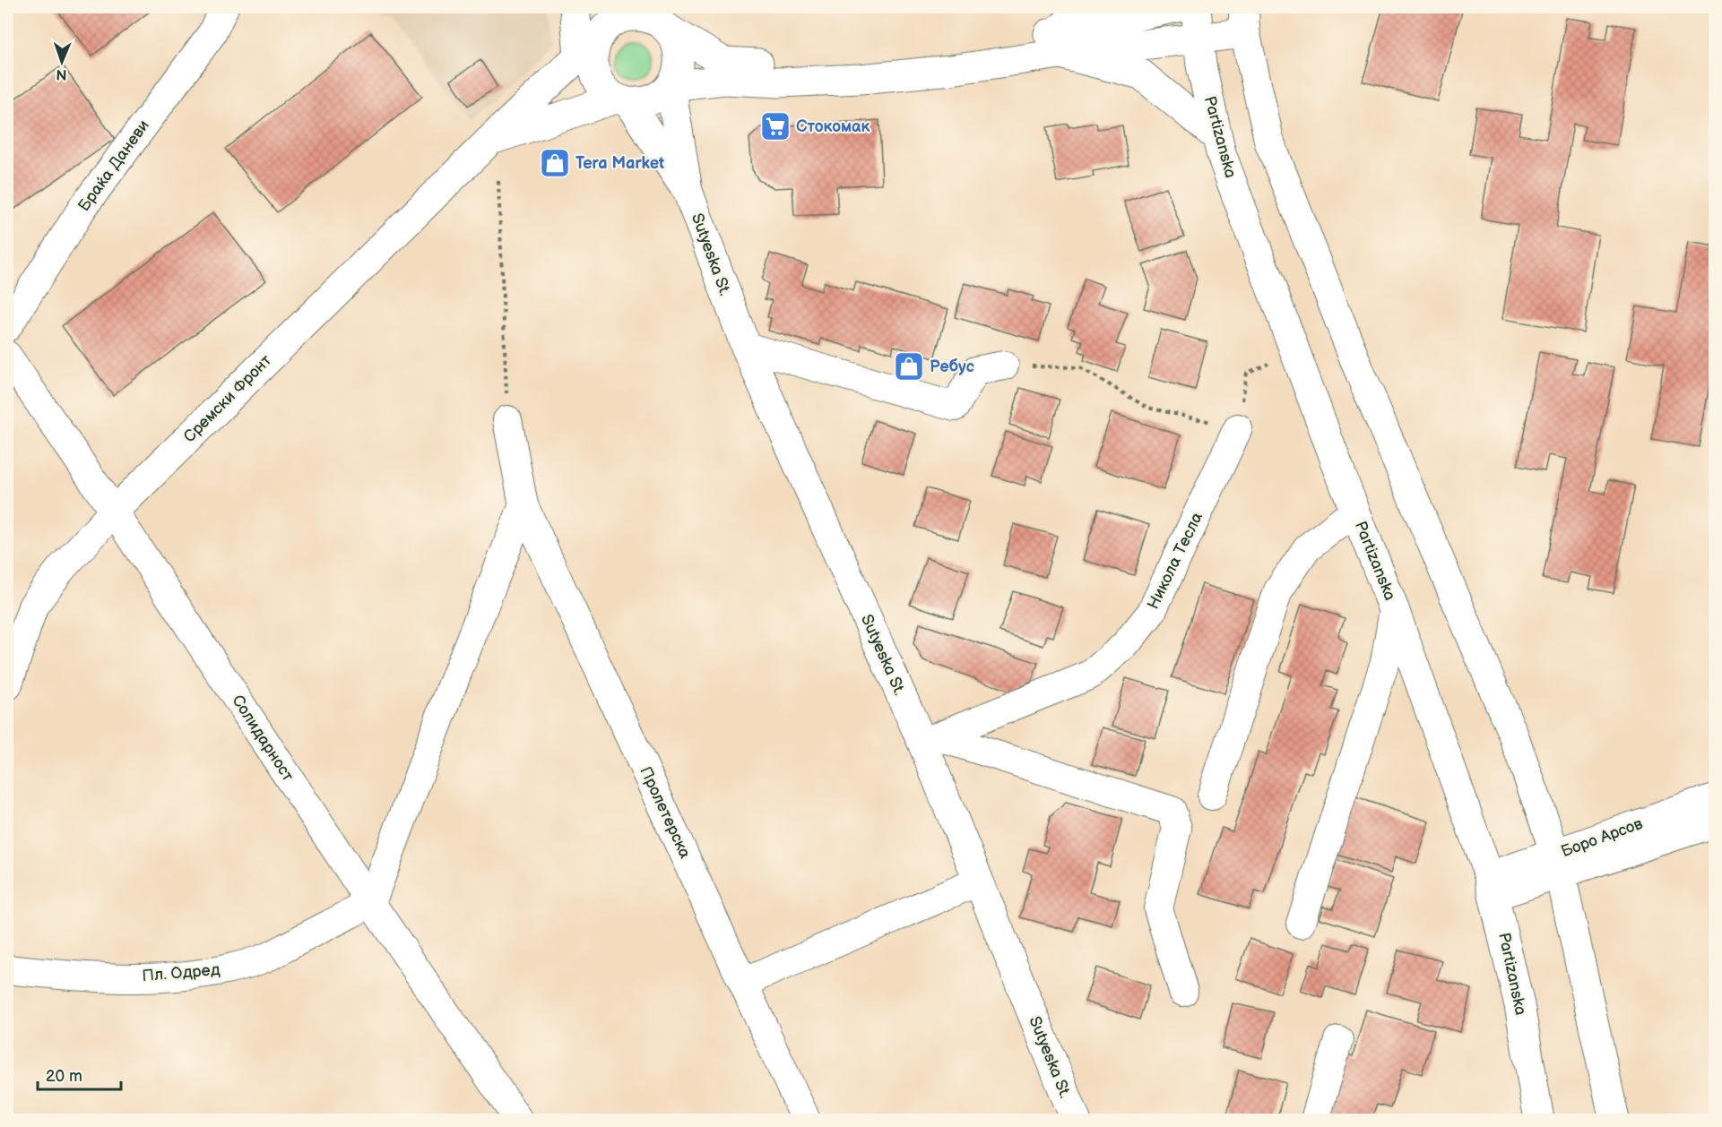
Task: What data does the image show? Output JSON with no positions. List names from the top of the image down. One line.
{"streets":{"street":["Partizanska","Браќа Даневи","Sutyeska St.","Сремски Фронт","Никола Тесла","Солидарност","Пролетерска","Боро Арсов","Пл. Одред"]},"crossings":[["Partizanska","Боро Арсов"],["Sutyeska St.","Никола Тесла"],["Сремски Фронт","Солидарност"],["Солидарност","Пл. Одред"]],"places":{"supermarket":["Стокомак"],"shop":["Tera Market","Ребус"]},"scale_bar":"20 m","north":"bottom"}
